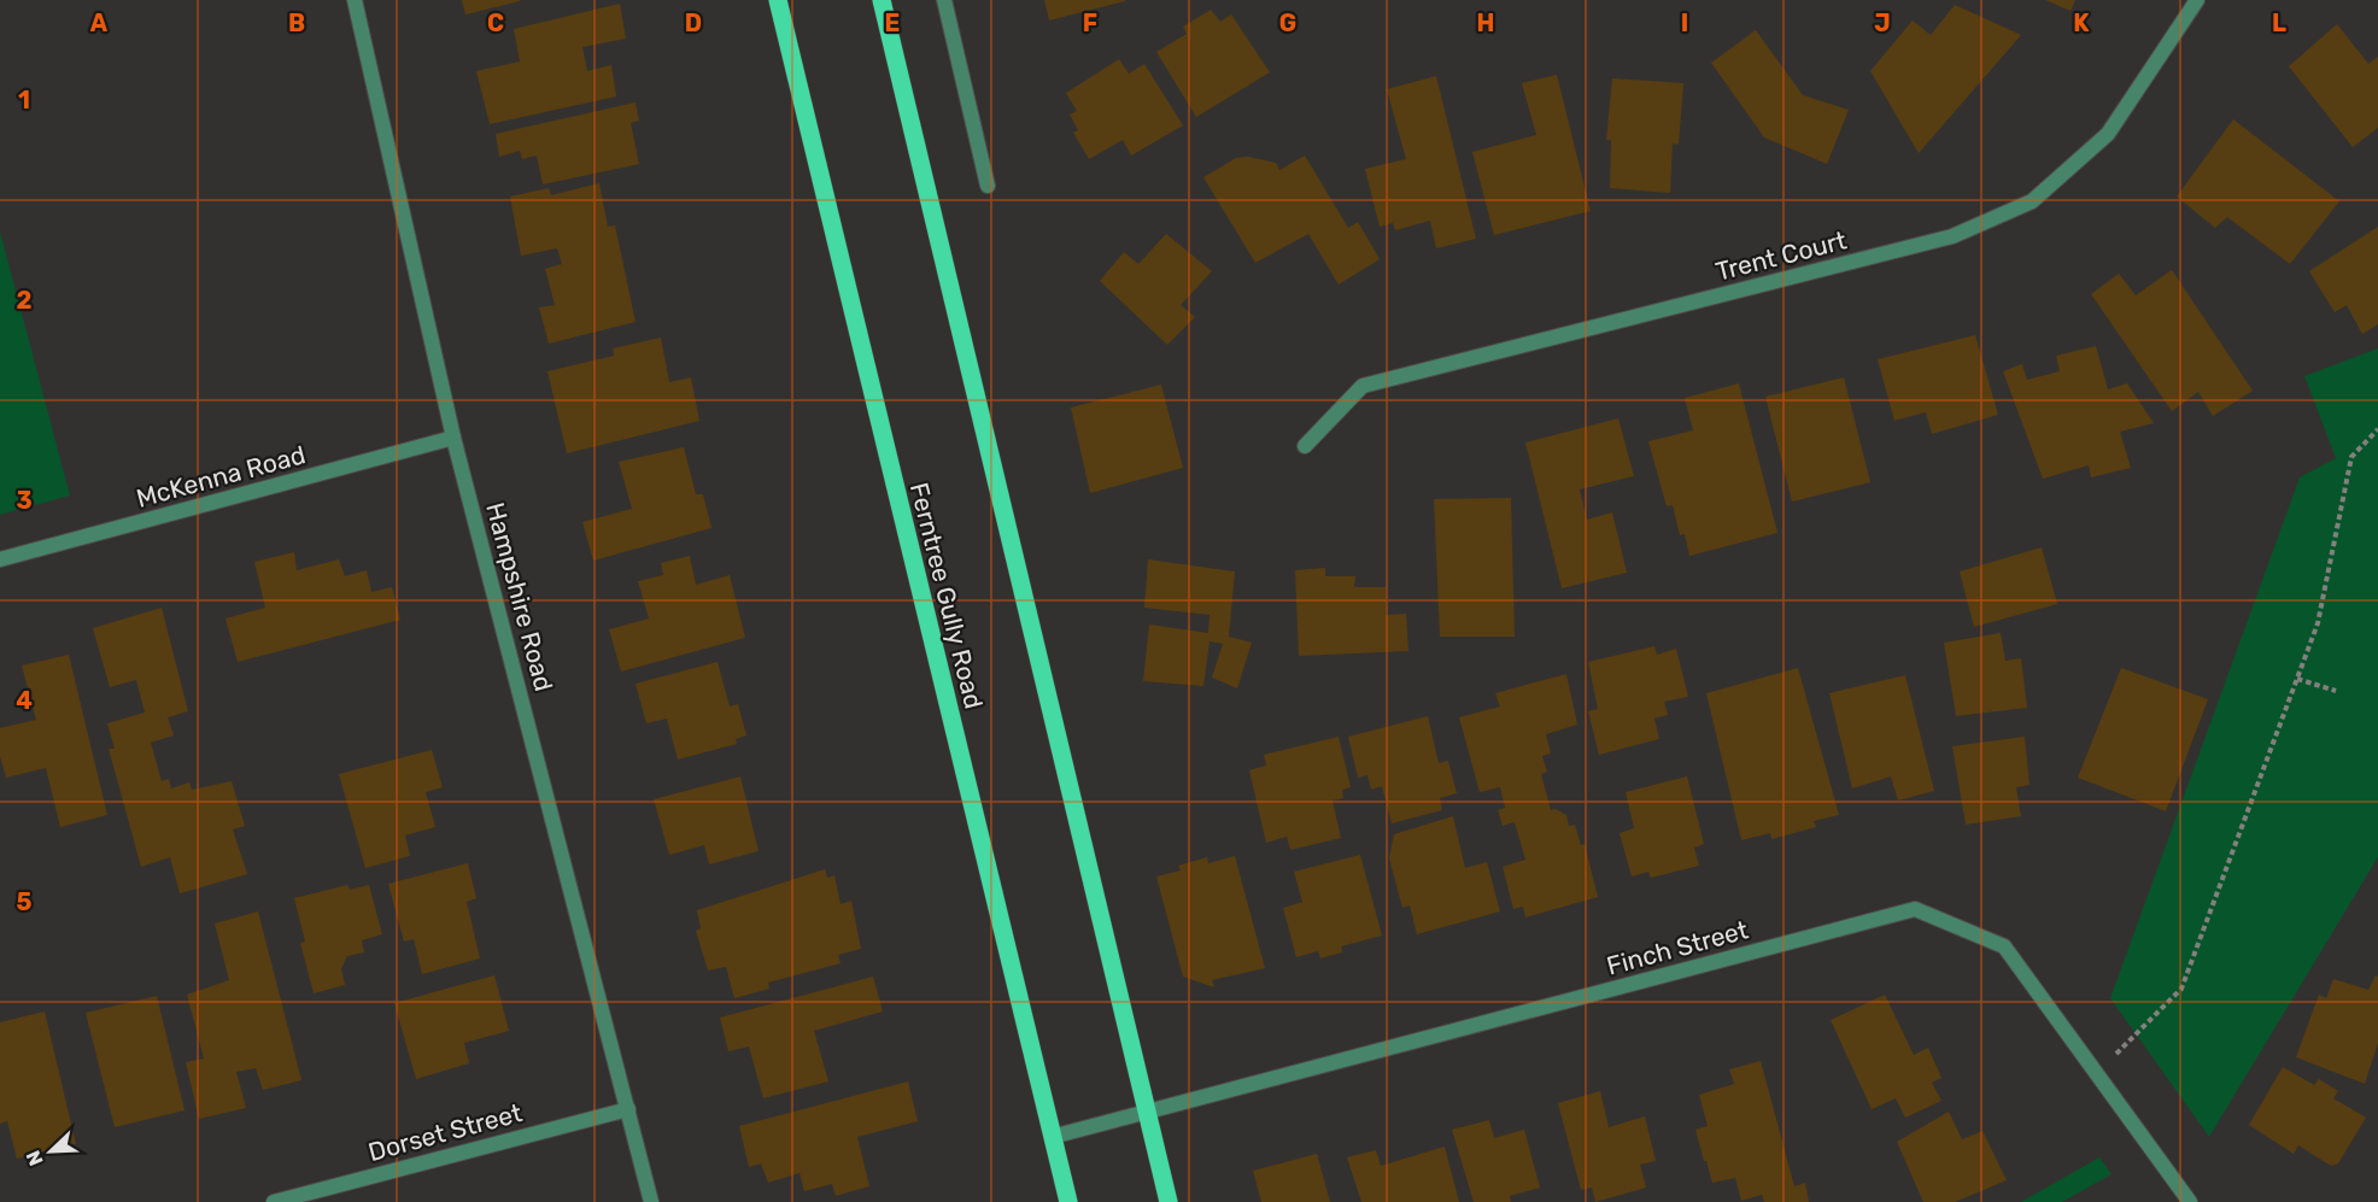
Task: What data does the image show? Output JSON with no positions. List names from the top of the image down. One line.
{"streets":{"main road":["Ferntree Gully Road"],"street":["Trent Court","McKenna Road","Hampshire Road","Finch Street","Dorset Street"]},"crossings":[["McKenna Road","Hampshire Road"],["Ferntree Gully Road","Finch Street"],["Hampshire Road","Dorset Street"]],"north":"bottom left","grid":{"columns":["A","B","C","D","E","F","G","H","I","J","K","L"],"rows":["1","2","3","4","5"]}}
